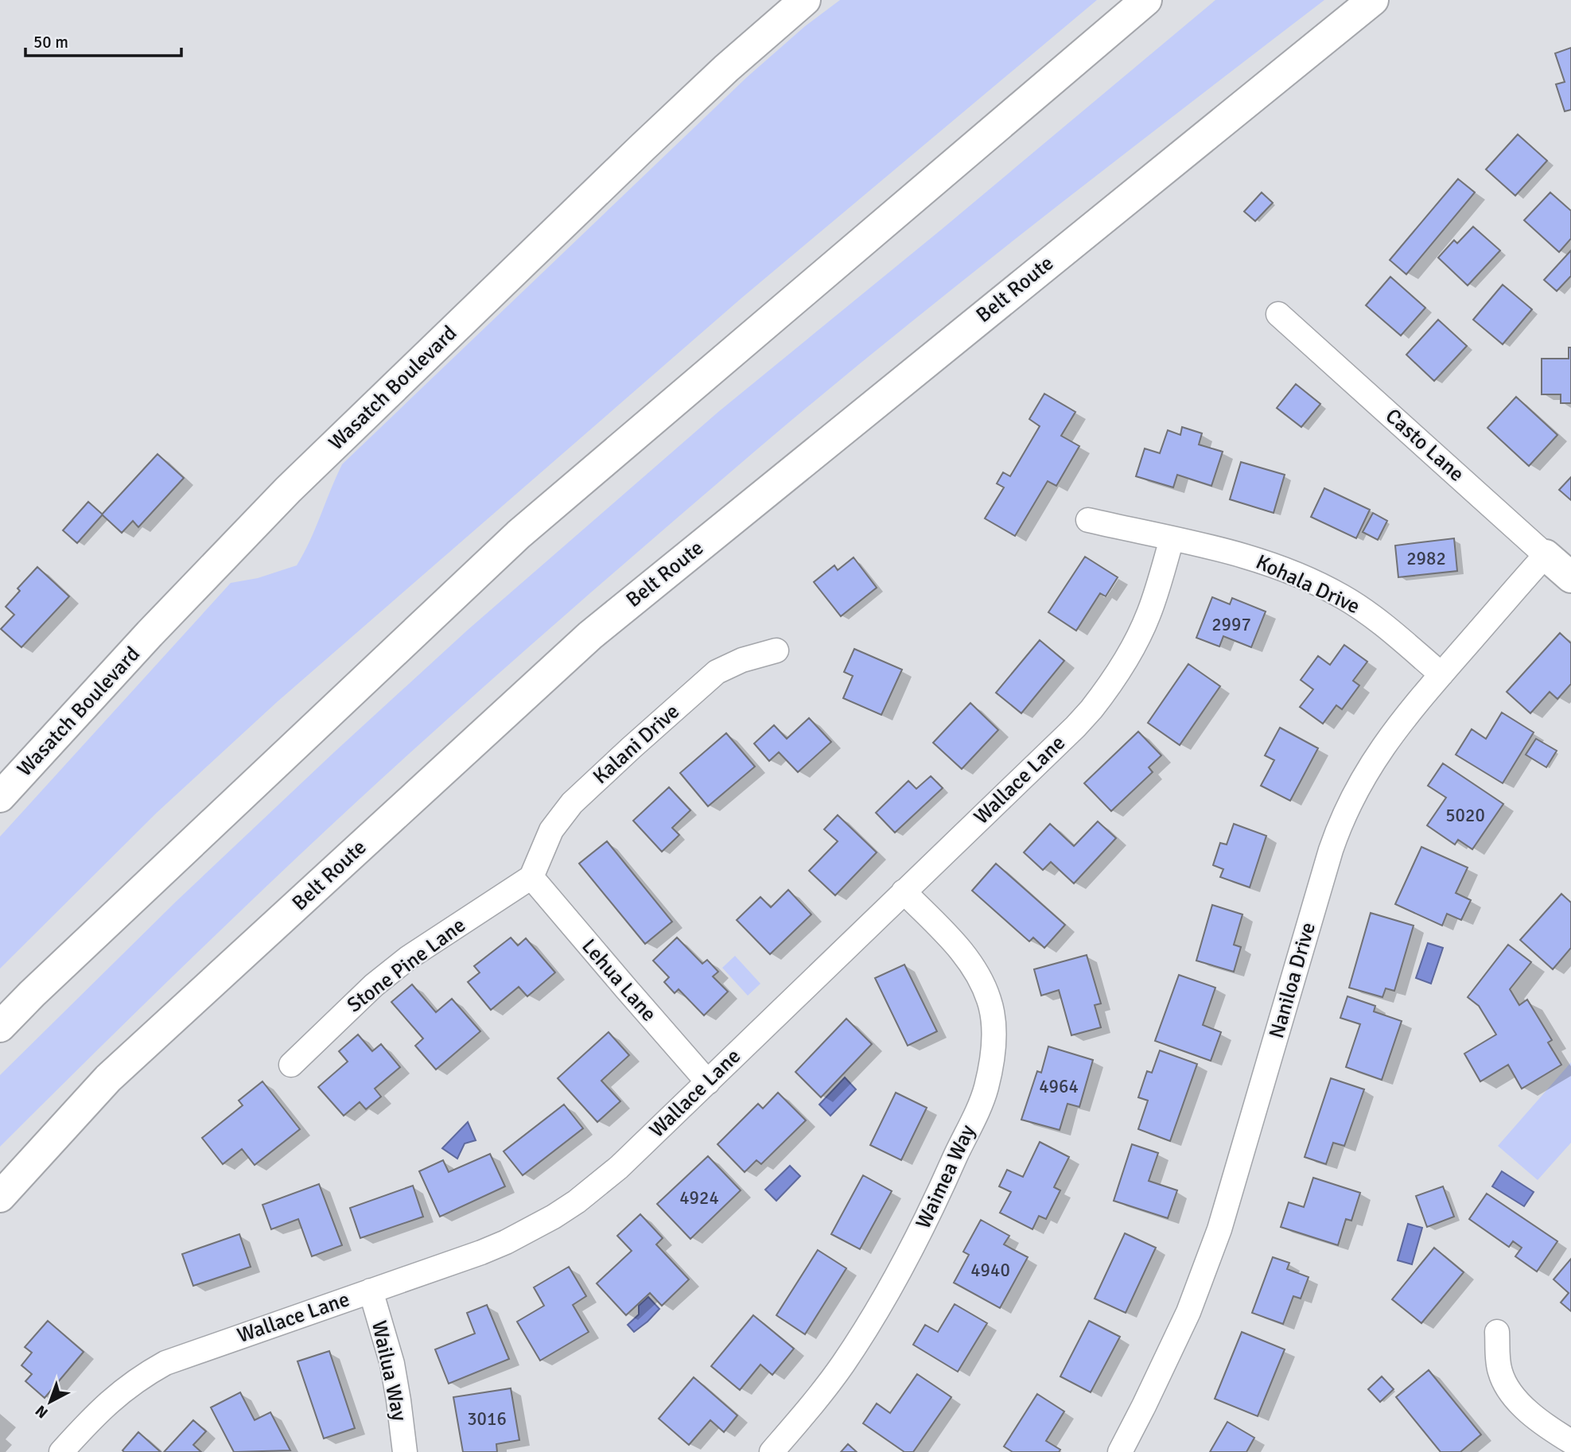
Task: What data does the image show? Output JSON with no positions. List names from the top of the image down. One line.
{"streets":{"main road":["Belt Route","Wasatch Boulevard","Casto Lane"],"street":["Kohala Drive","Kalani Drive","Wallace Lane","Stone Pine Lane","Lehua Lane","Naniloa Drive","Waimea Way","Wailua Way"]},"crossings":[["Casto Lane","Naniloa Drive"],["Kohala Drive","Wallace Lane"],["Kohala Drive","Naniloa Drive"],["Kalani Drive","Stone Pine Lane"],["Kalani Drive","Lehua Lane"],["Wallace Lane","Lehua Lane"],["Wallace Lane","Waimea Way"],["Wallace Lane","Wailua Way"],["Stone Pine Lane","Lehua Lane"]],"house_numbers":["2982","2997","5020","4964","4924","4940","3016"],"scale_bar":"50 m","north":"bottom left"}
